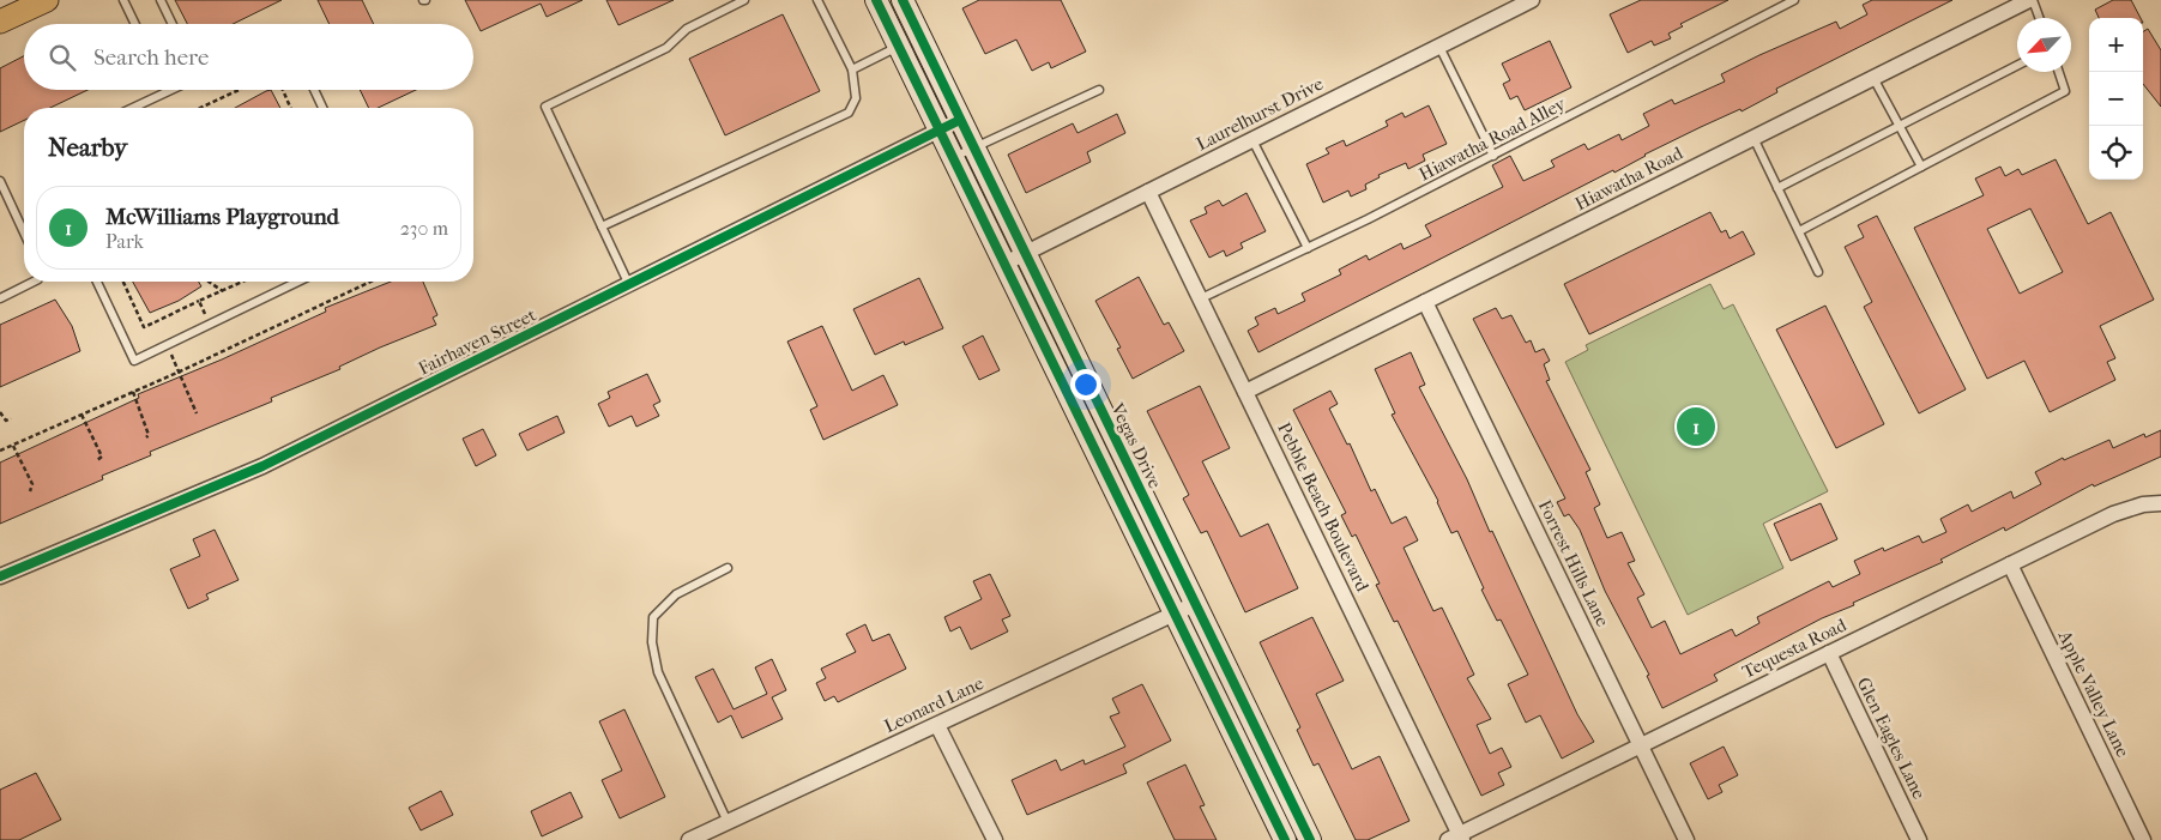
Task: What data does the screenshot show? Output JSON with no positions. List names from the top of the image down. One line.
{"streets":{"main road":["Vegas Drive"],"street":["Laurelhurst Drive","Hiawatha Road","Fairhaven Street","Pebble Beach Boulevard","Forrest Hills Lane","Tequesta Road","Apple Valley Lane","Leonard Lane","Glen Eagles Lane"],"lane":["Hiawatha Road Alley"]},"crossings":[["Laurelhurst Drive","Vegas Drive"],["Laurelhurst Drive","Pebble Beach Boulevard"],["Hiawatha Road Alley","Pebble Beach Boulevard"],["Hiawatha Road","Pebble Beach Boulevard"],["Hiawatha Road","Forrest Hills Lane"],["Fairhaven Street","Vegas Drive"],["Vegas Drive","Leonard Lane"],["Pebble Beach Boulevard","Tequesta Road"],["Forrest Hills Lane","Tequesta Road"],["Tequesta Road","Apple Valley Lane"],["Tequesta Road","Glen Eagles Lane"]],"north":"bottom left","page":{"map_buttons":["+","−"],"search":"Search here","heading":"Nearby","list":[{"mark":"1","name":"McWilliams Playground","note":"Park","value":"230 m"}],"pins":"1"}}
